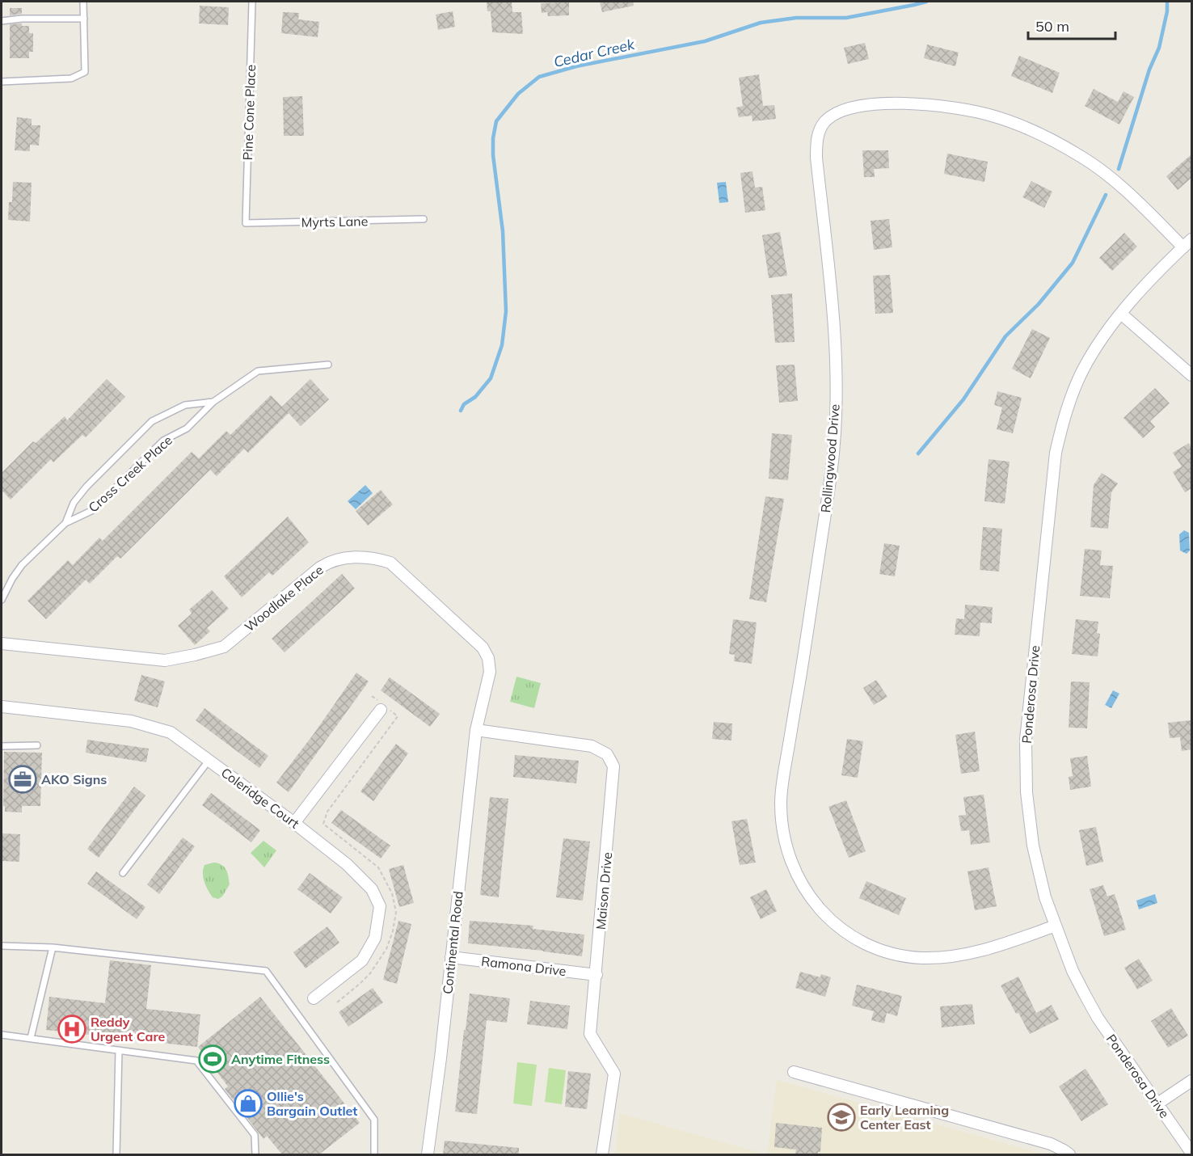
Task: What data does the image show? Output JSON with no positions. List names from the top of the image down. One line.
{"streets":{"street":["Rollingwood Drive","Woodlake Place","Ponderosa Drive","Coleridge Court","Maison Drive","Continental Road","Ramona Drive"],"lane":["Pine Cone Place","Myrts Lane","Cross Creek Place"]},"crossings":[["Pine Cone Place","Myrts Lane"],["Rollingwood Drive","Ponderosa Drive"],["Woodlake Place","Maison Drive"],["Woodlake Place","Continental Road"],["Maison Drive","Continental Road"],["Maison Drive","Ramona Drive"],["Continental Road","Ramona Drive"]],"water":["Cedar Creek"],"places":{"office":["AKO Signs"],"hospital":["Reddy Urgent Care"],"sports":["Anytime Fitness"],"shop":["Ollie's Bargain Outlet"],"school or university":["Early Learning Center East"]},"scale_bar":"50 m"}
